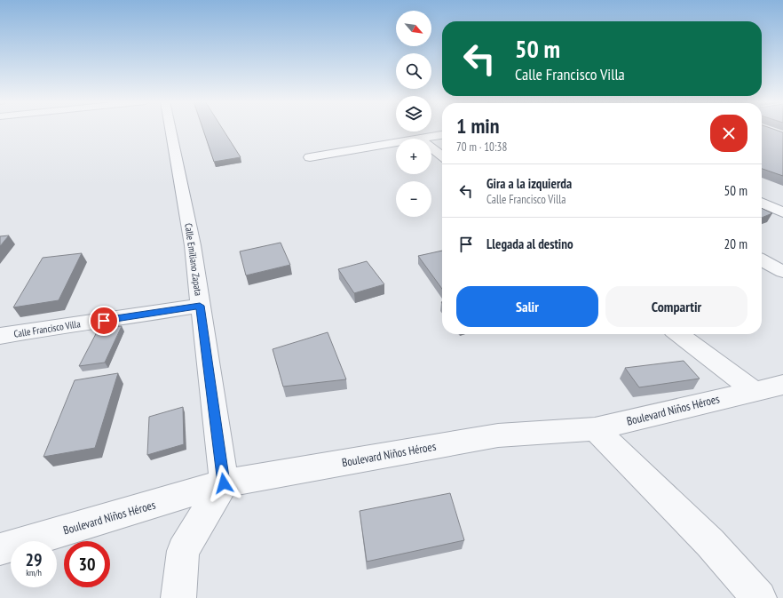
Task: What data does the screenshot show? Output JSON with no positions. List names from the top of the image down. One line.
{"streets":{"street":["Calle Emiliano Zapata","Calle Francisco Villa","Boulevard Niños Héroes"]},"crossings":[["Calle Emiliano Zapata","Calle Francisco Villa"],["Calle Emiliano Zapata","Boulevard Niños Héroes"]],"north":"bottom right","page":{"map_buttons":["+","−"],"turn":["50 m","Calle Francisco Villa"],"heading":["1 min","70 m · 10:38"],"list":[{"name":"Gira a la izquierda","note":"Calle Francisco Villa","value":"50 m"},{"name":"Llegada al destino","value":"20 m"}],"buttons":["Salir","Compartir"],"speed":"29 km/h","limit":"30"}}
